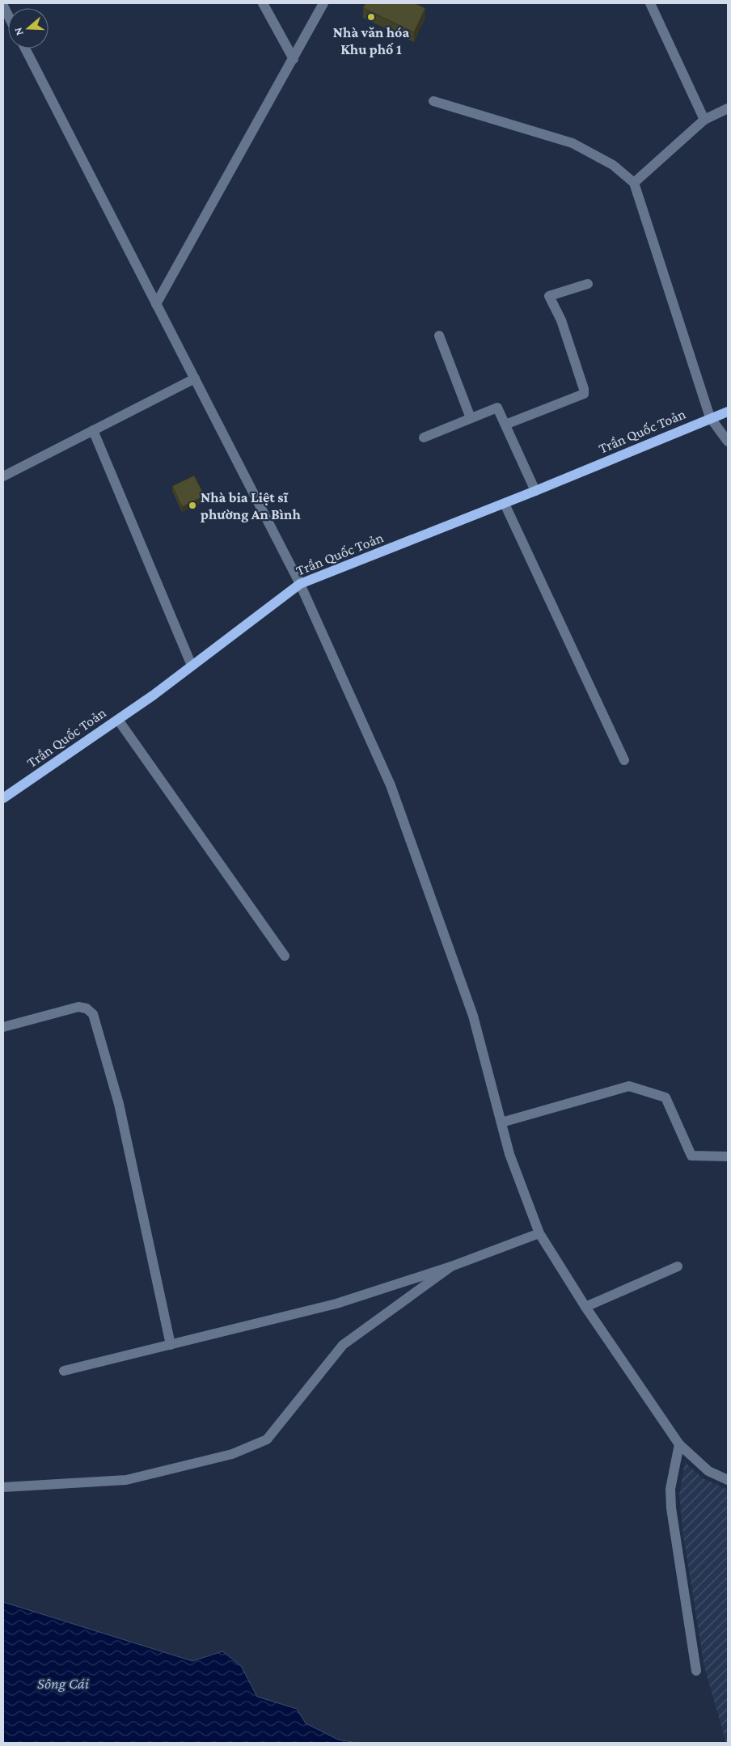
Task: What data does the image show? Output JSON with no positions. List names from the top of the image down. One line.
{"streets":{"main road":["Trần Quốc Toản"]},"water":["Sông Cái"],"places":["Nhà văn hóa Khu phố 1","Nhà bia Liệt sĩ phường An Bình"],"north":"left"}
